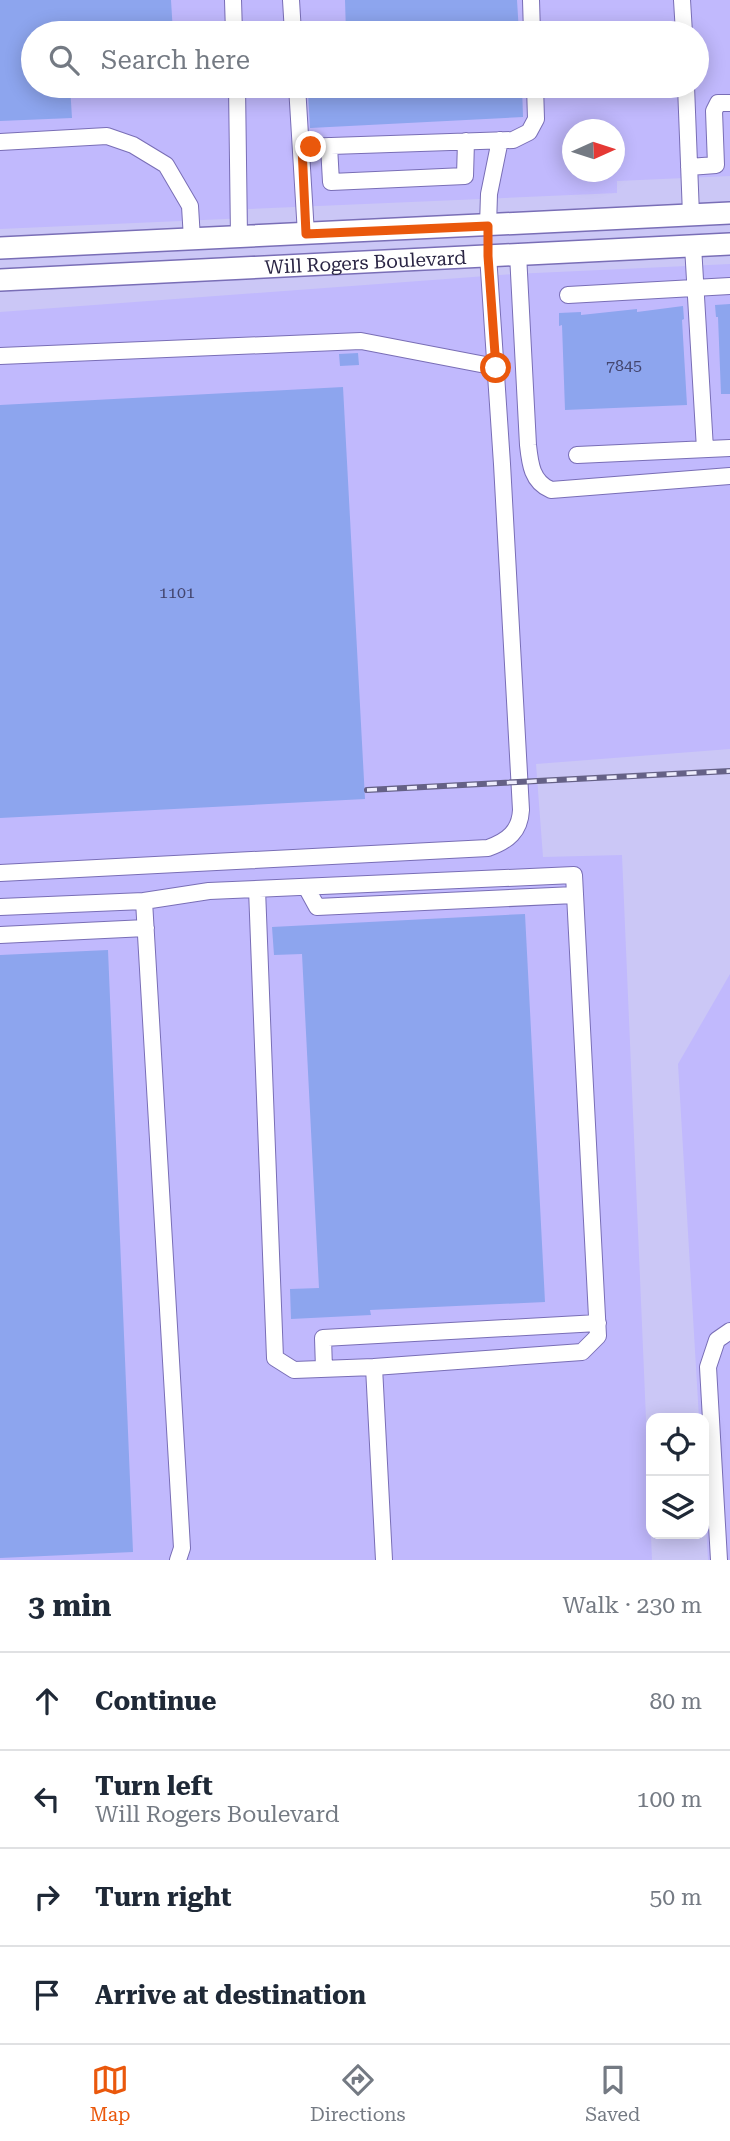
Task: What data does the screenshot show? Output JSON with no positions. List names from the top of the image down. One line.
{"streets":{"main road":["Will Rogers Boulevard"]},"house_numbers":["7845","1101"],"north":"right","page":{"search":"Search here","heading":["3 min","Walk · 230 m"],"list":[["Continue","80 m"],["Turn left","Will Rogers Boulevard","100 m"],["Turn right","50 m"],"Arrive at destination"],"nav":["Map","Directions","Saved"]}}
